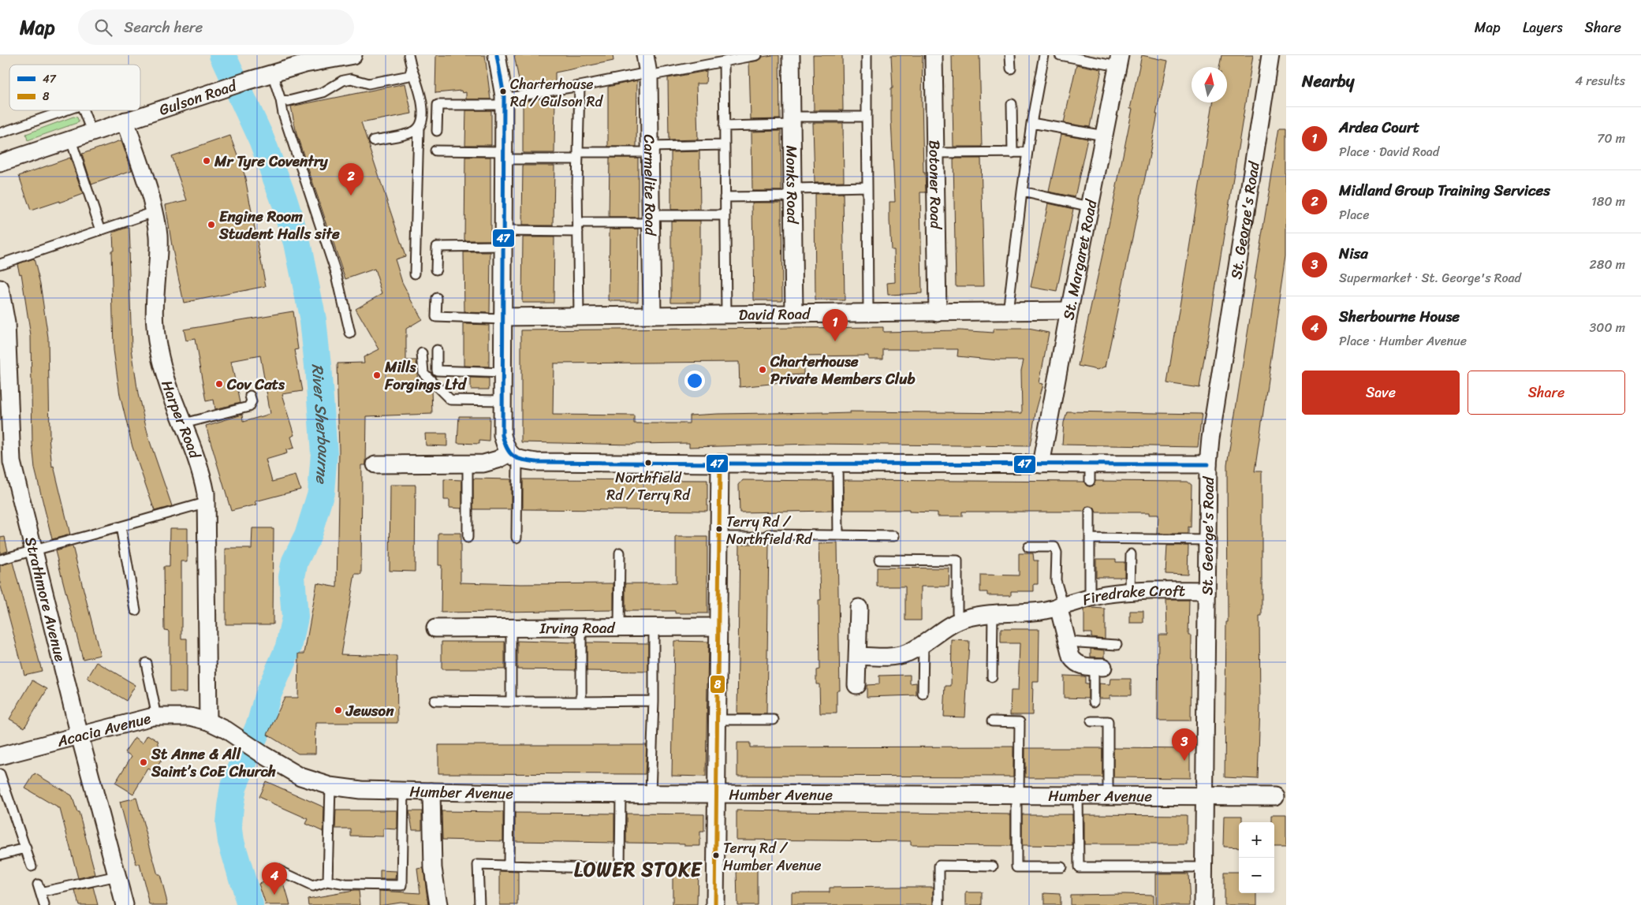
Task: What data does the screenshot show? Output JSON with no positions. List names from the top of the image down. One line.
{"streets":{"street":["Gulson Road","Monks Road","Botoner Road","Carmelite Road","St. George's Road","St. Margaret Road","David Road","Harper Road","Firedrake Croft","Strathmore Avenue","Irving Road","Acacia Avenue","Humber Avenue"]},"crossings":[["Gulson Road","Harper Road"],["Monks Road","David Road"],["Botoner Road","David Road"],["Carmelite Road","David Road"],["St. George's Road","Firedrake Croft"],["St. George's Road","Humber Avenue"],["St. Margaret Road","David Road"],["Harper Road","Acacia Avenue"],["Harper Road","Humber Avenue"],["Strathmore Avenue","Acacia Avenue"],["Acacia Avenue","Humber Avenue"]],"districts":["LOWER STOKE"],"water":["River Sherbourne"],"places":["Charterhouse Rd / Gulson Rd","Mr Tyre Coventry","Engine Room Student Halls site","Charterhouse Private Members Club","Mills Forgings Ltd","Cov Cats","Northfield Rd / Terry Rd","Terry Rd / Northfield Rd","Jewson","St Anne & All Saint’s CoE Church","Terry Rd / Humber Avenue"],"lines":["transit line 47","transit line 8"],"legend":["47","8"],"north":"top","page":{"header":"Map","search":"Search here","nav":["Map","Layers","Share"],"heading":["Nearby","4 results"],"list":[{"mark":"1","name":"Ardea Court","note":"Place · David Road","value":"70 m"},{"mark":"2","name":"Midland Group Training Services","note":"Place","value":"180 m"},{"mark":"3","name":"Nisa","note":"Supermarket · St. George's Road","value":"280 m"},{"mark":"4","name":"Sherbourne House","note":"Place · Humber Avenue","value":"300 m"}],"pins":["2","1","3","4"],"buttons":["Save","Share"],"map_buttons":["+","−"]}}
